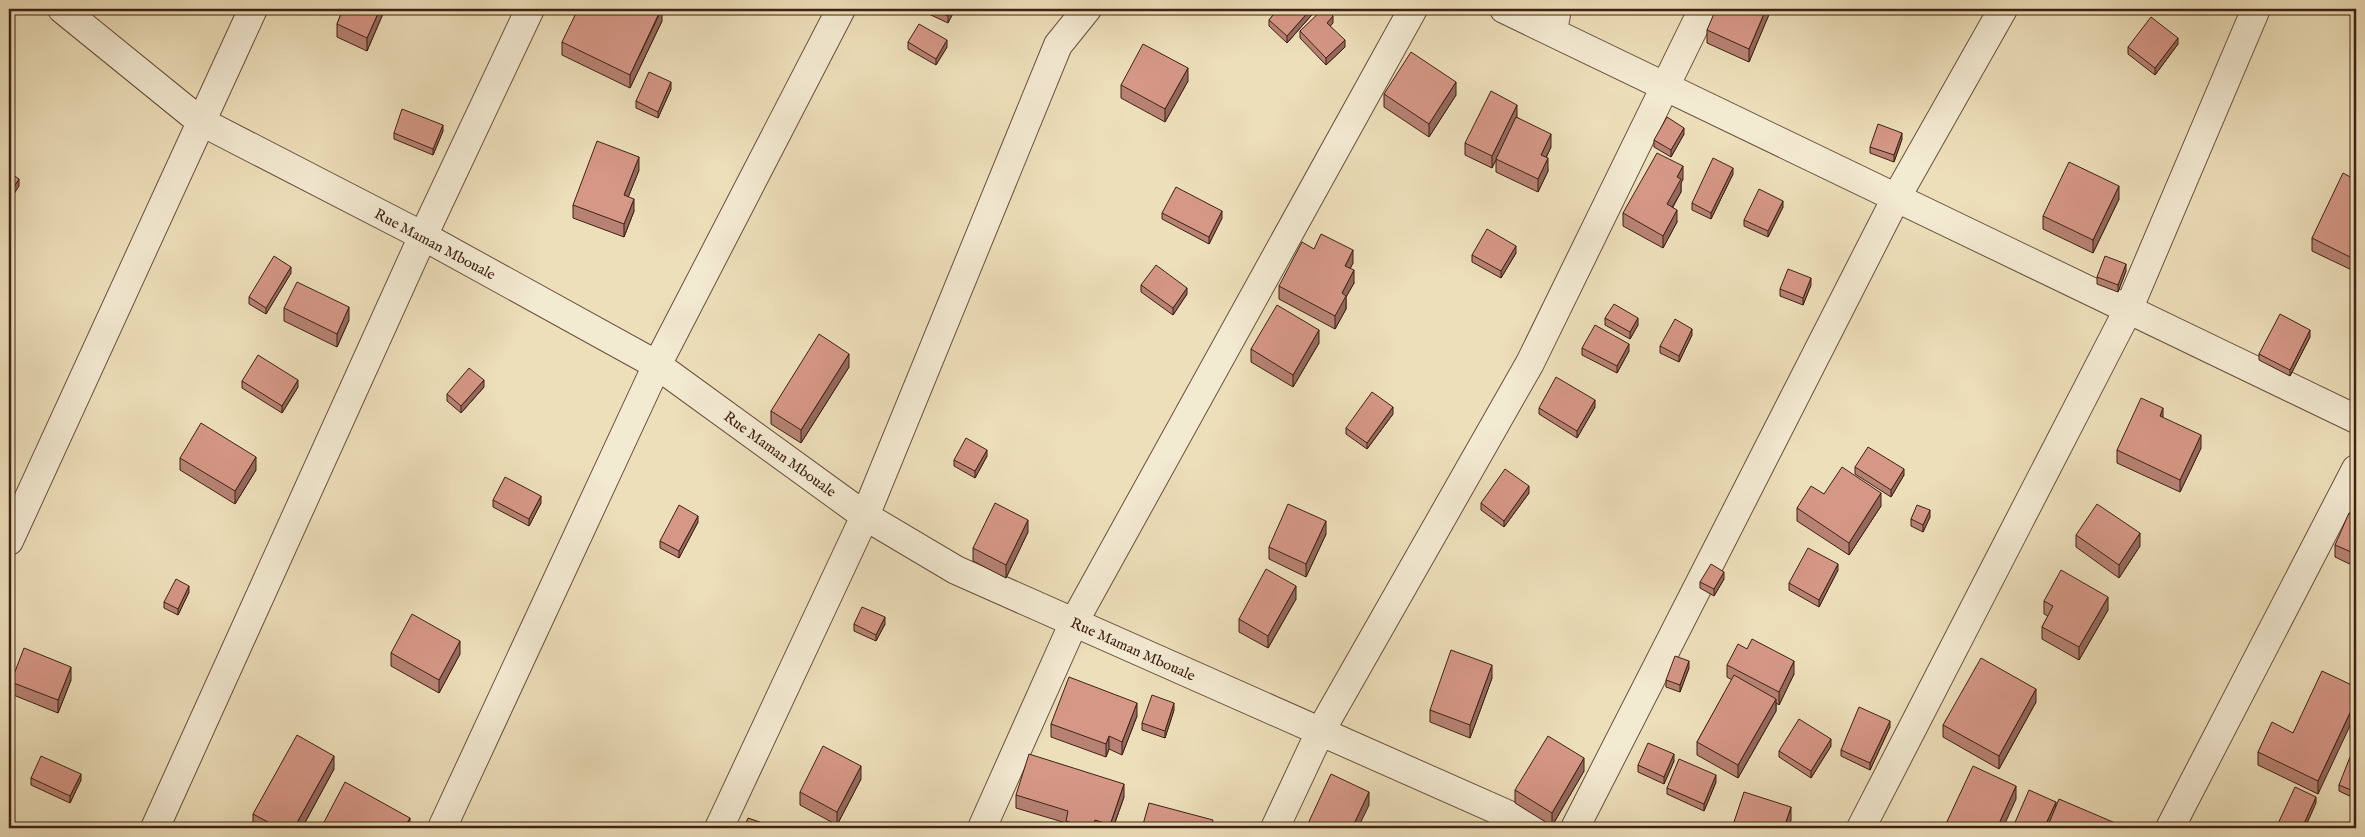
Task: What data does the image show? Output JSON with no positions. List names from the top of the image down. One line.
{"streets":{"street":["Rue Maman Mbouale"]}}
